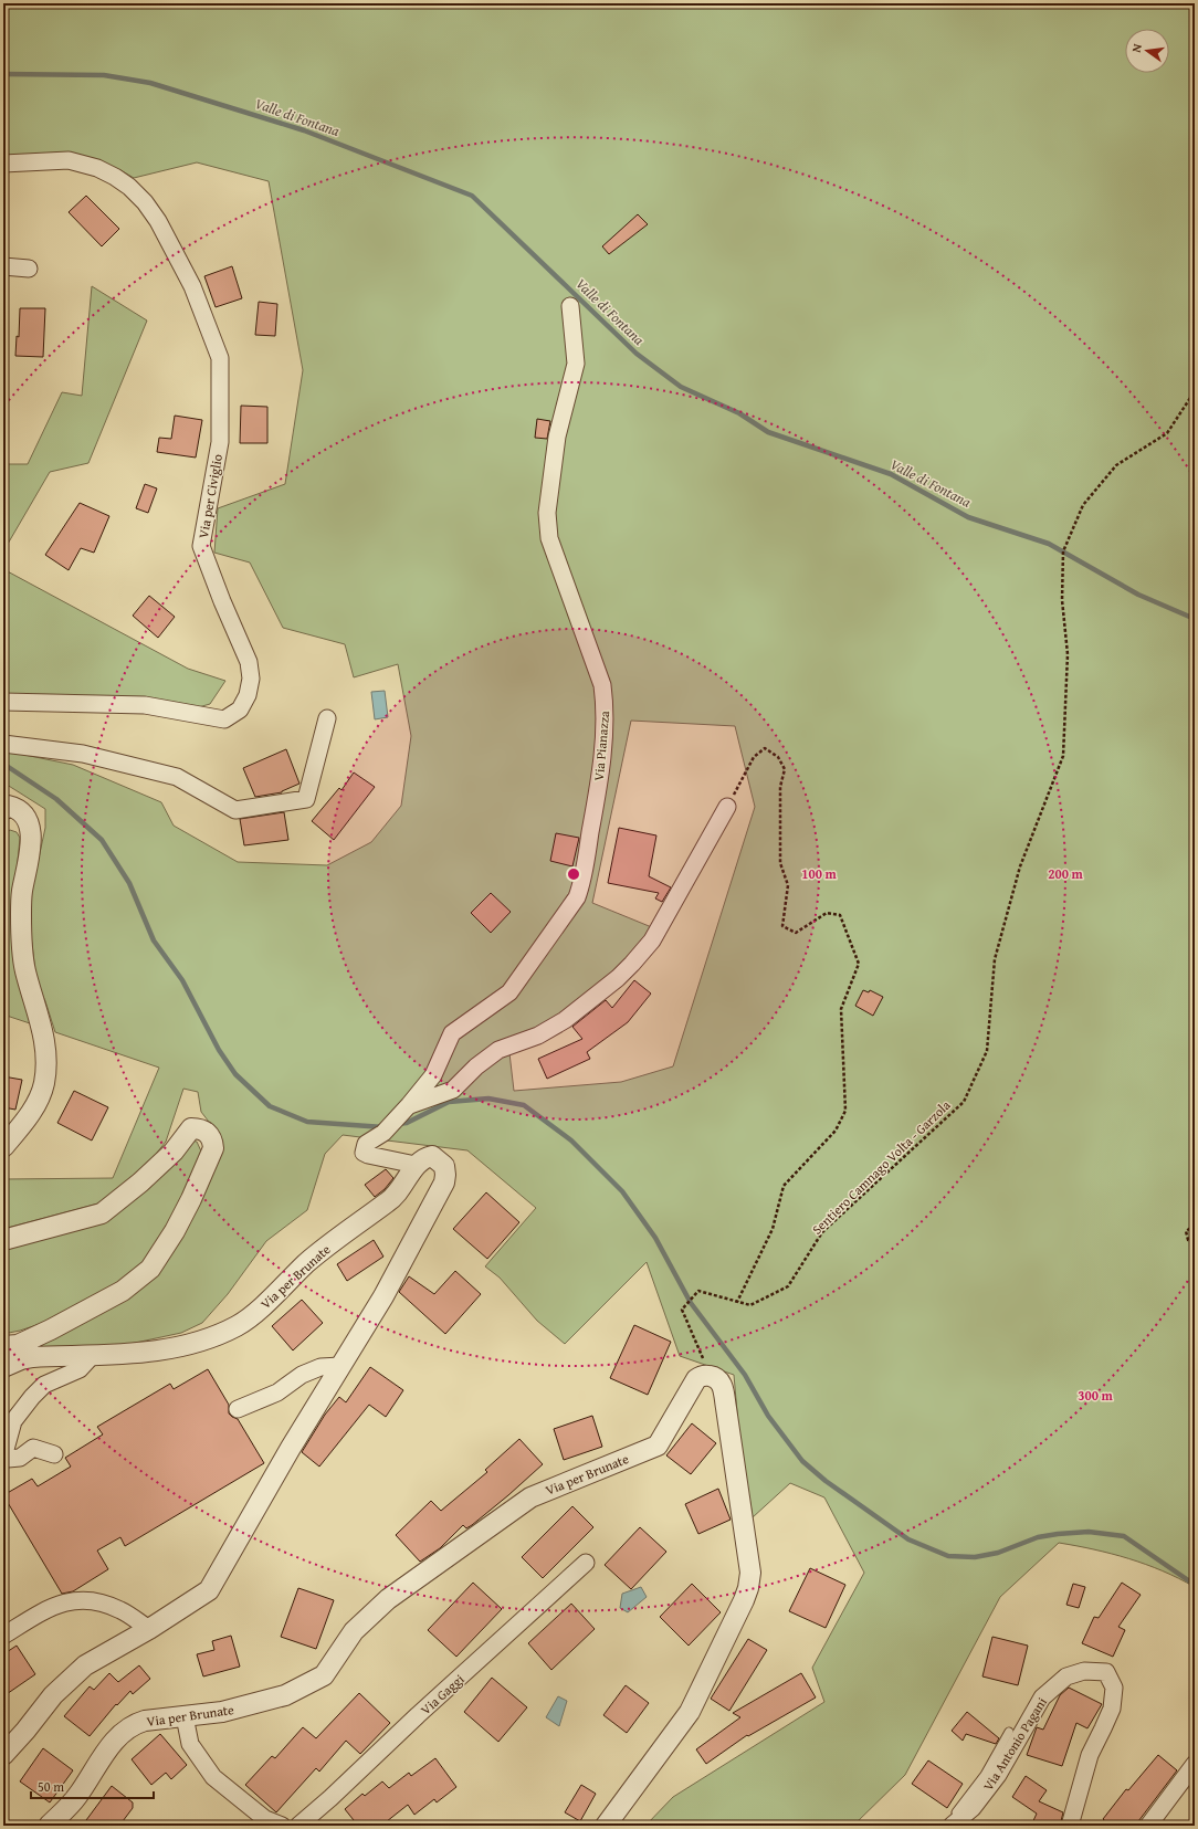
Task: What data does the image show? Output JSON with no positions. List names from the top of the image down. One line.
{"streets":{"street":["Via per Civiglio","Via Pianazza","Via per Brunate","Via Gaggi","Via Antonio Pagani"],"path":["Sentiero Camnago Volta - Garzola"]},"crossings":[["Via Pianazza","Via per Brunate"],["Sentiero Camnago Volta - Garzola","Via per Brunate"]],"water":["Valle di Fontana"],"scale_bar":"50 m","north":"left","rings":["100 m","200 m","300 m"]}
